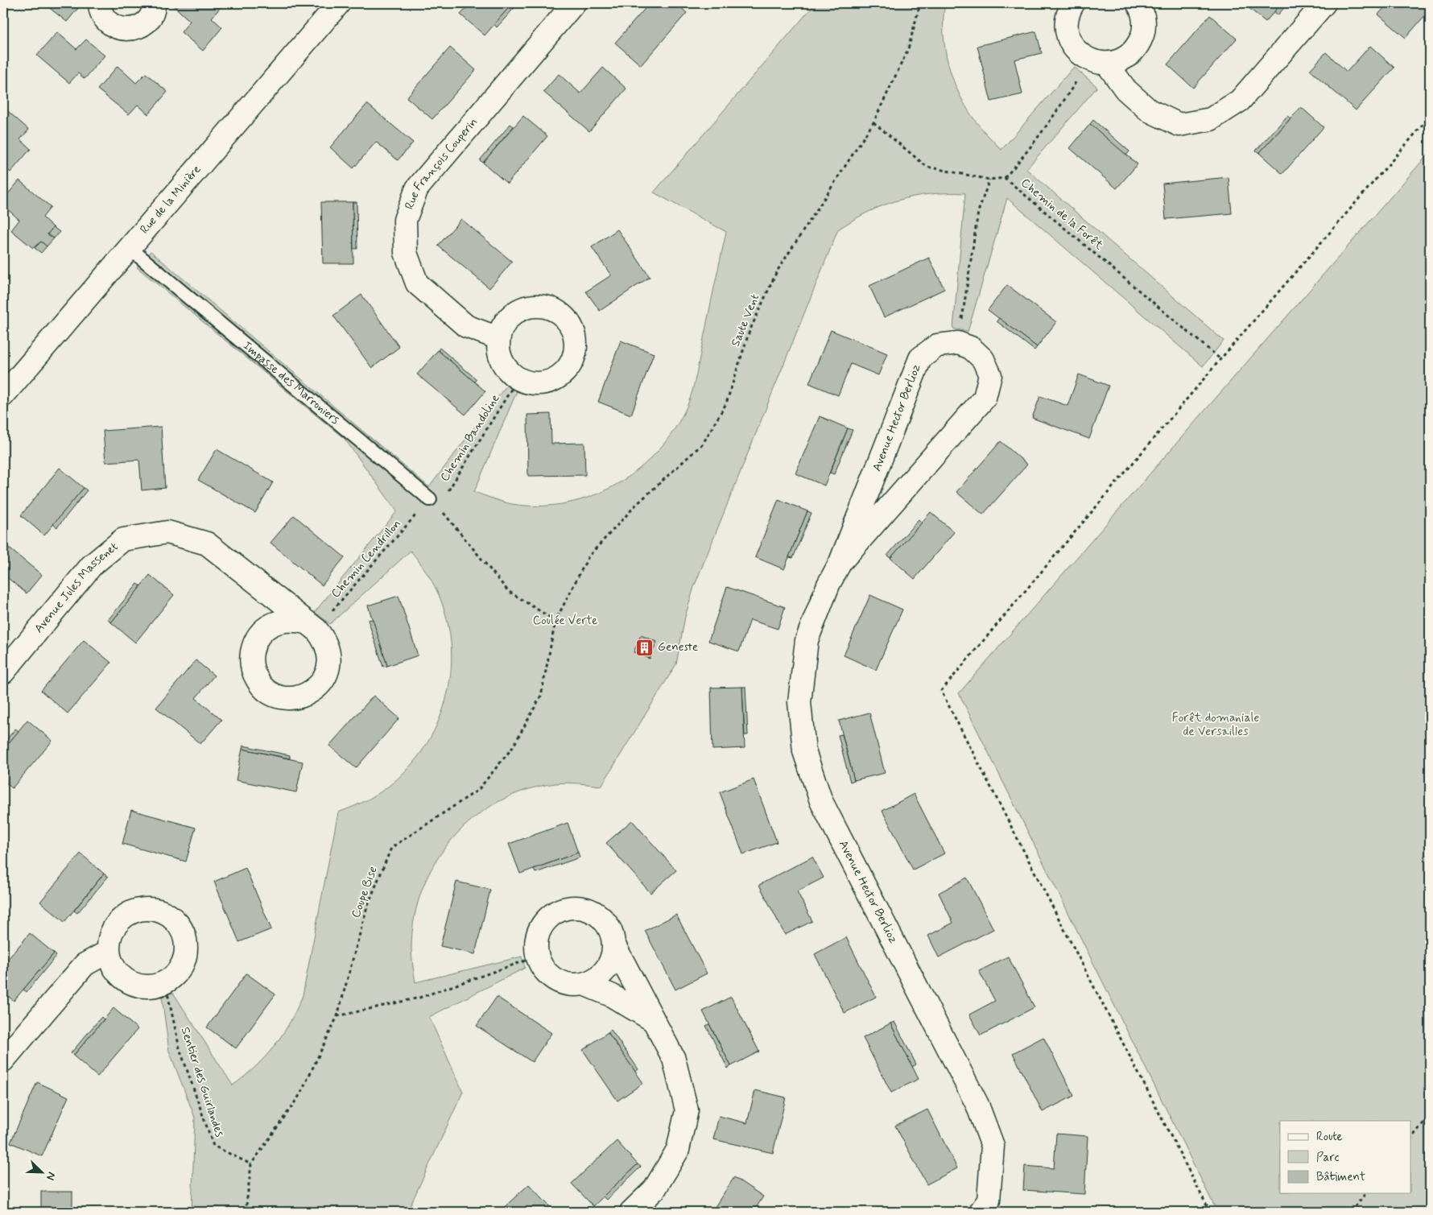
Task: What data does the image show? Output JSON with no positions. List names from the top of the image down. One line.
{"streets":{"street":["Rue François Couperin","Rue de la Minière","Avenue Hector Berlioz","Avenue Jules Massenet"],"lane":["Impasse des Marroniers"],"path":["Chemin de la Forêt","Saute Vent","Chemin Bandoline","Chemin Cendrillon","Coupe Bise","Sentier des Guirlandes"]},"crossings":[["Rue François Couperin","Chemin Bandoline"],["Rue de la Minière","Impasse des Marroniers"],["Chemin de la Forêt","Saute Vent"],["Saute Vent","Coupe Bise"],["Impasse des Marroniers","Chemin Bandoline"],["Impasse des Marroniers","Chemin Cendrillon"],["Chemin Bandoline","Chemin Cendrillon"],["Chemin Cendrillon","Avenue Jules Massenet"],["Coupe Bise","Sentier des Guirlandes"]],"parks":["Coulée Verte","Forêt domaniale de Versailles"],"places":{"building":["Geneste"]},"legend":["Route","Parc","Bâtiment"],"north":"bottom right"}
